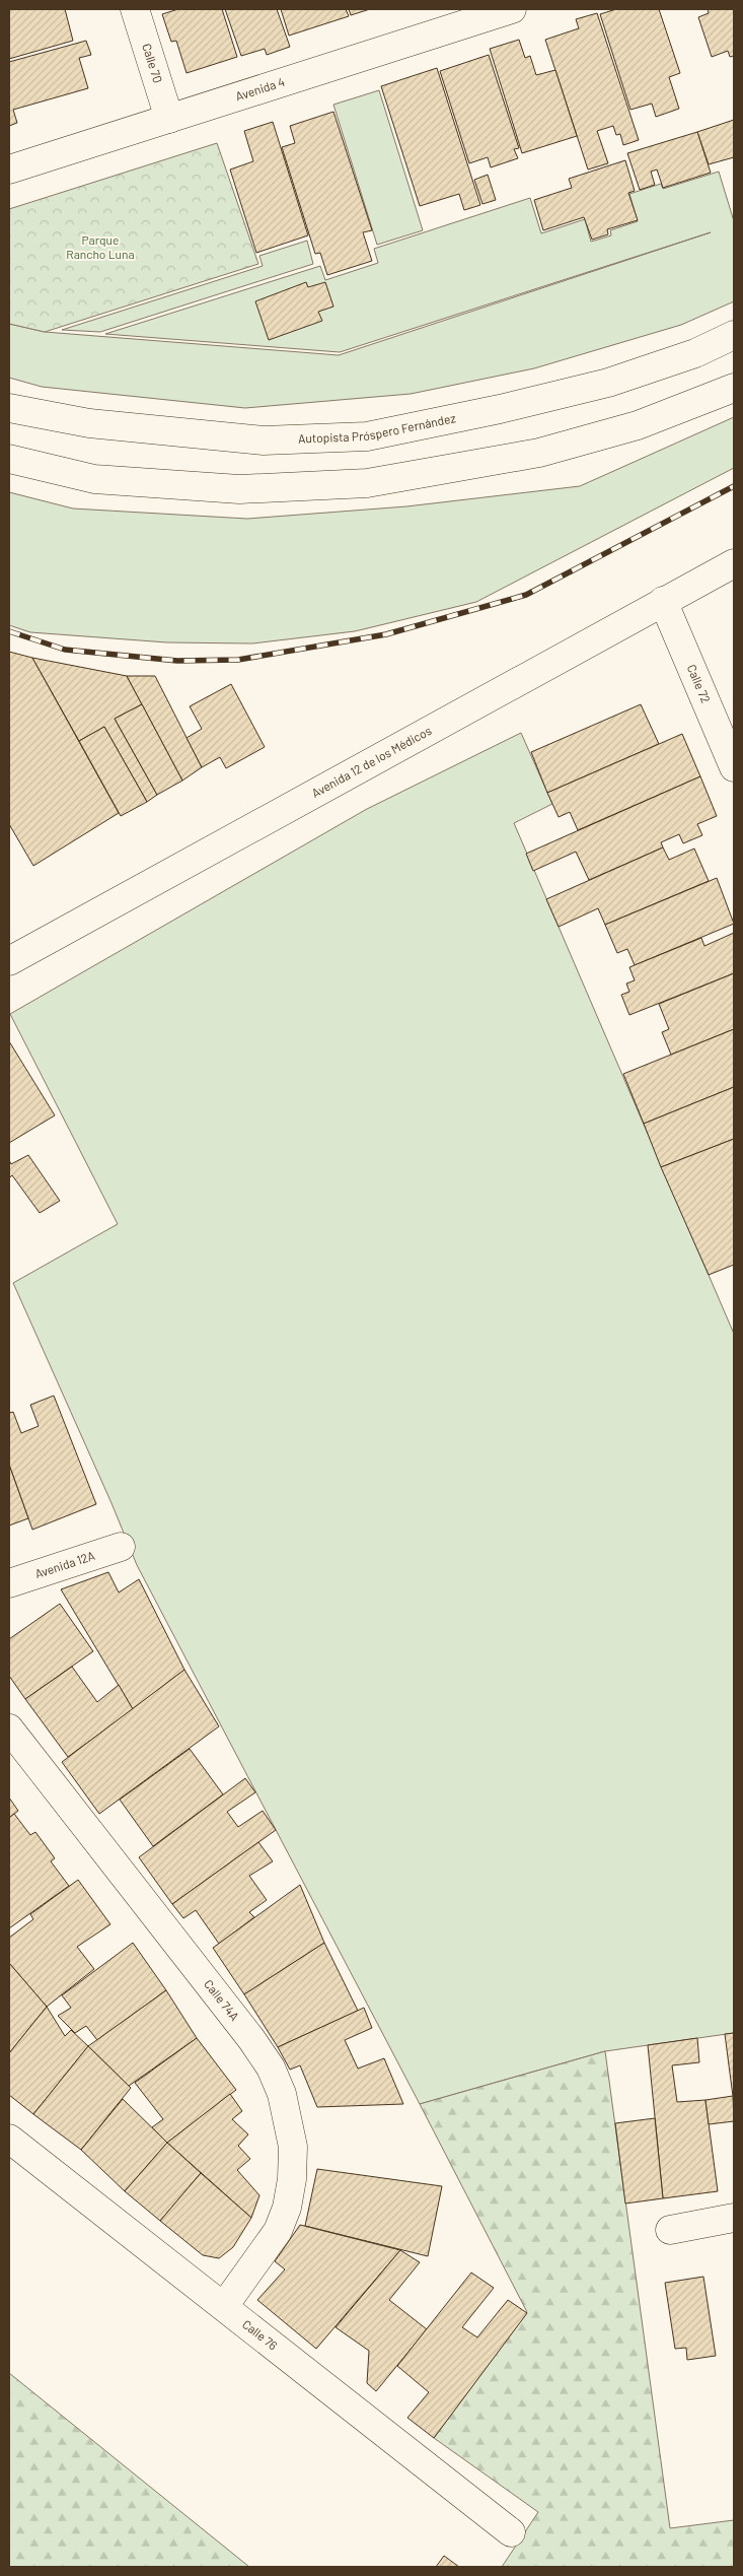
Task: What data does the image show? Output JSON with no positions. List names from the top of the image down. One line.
{"streets":{"main road":["Calle 70","Avenida 4","Autopista Próspero Fernández","Calle 72","Avenida 12 de los Médicos","Avenida 12A","Calle 74A","Calle 76"]},"crossings":[["Calle 70","Avenida 4"],["Calle 72","Avenida 12 de los Médicos"],["Calle 74A","Calle 76"]],"parks":["Parque Rancho Luna"]}
